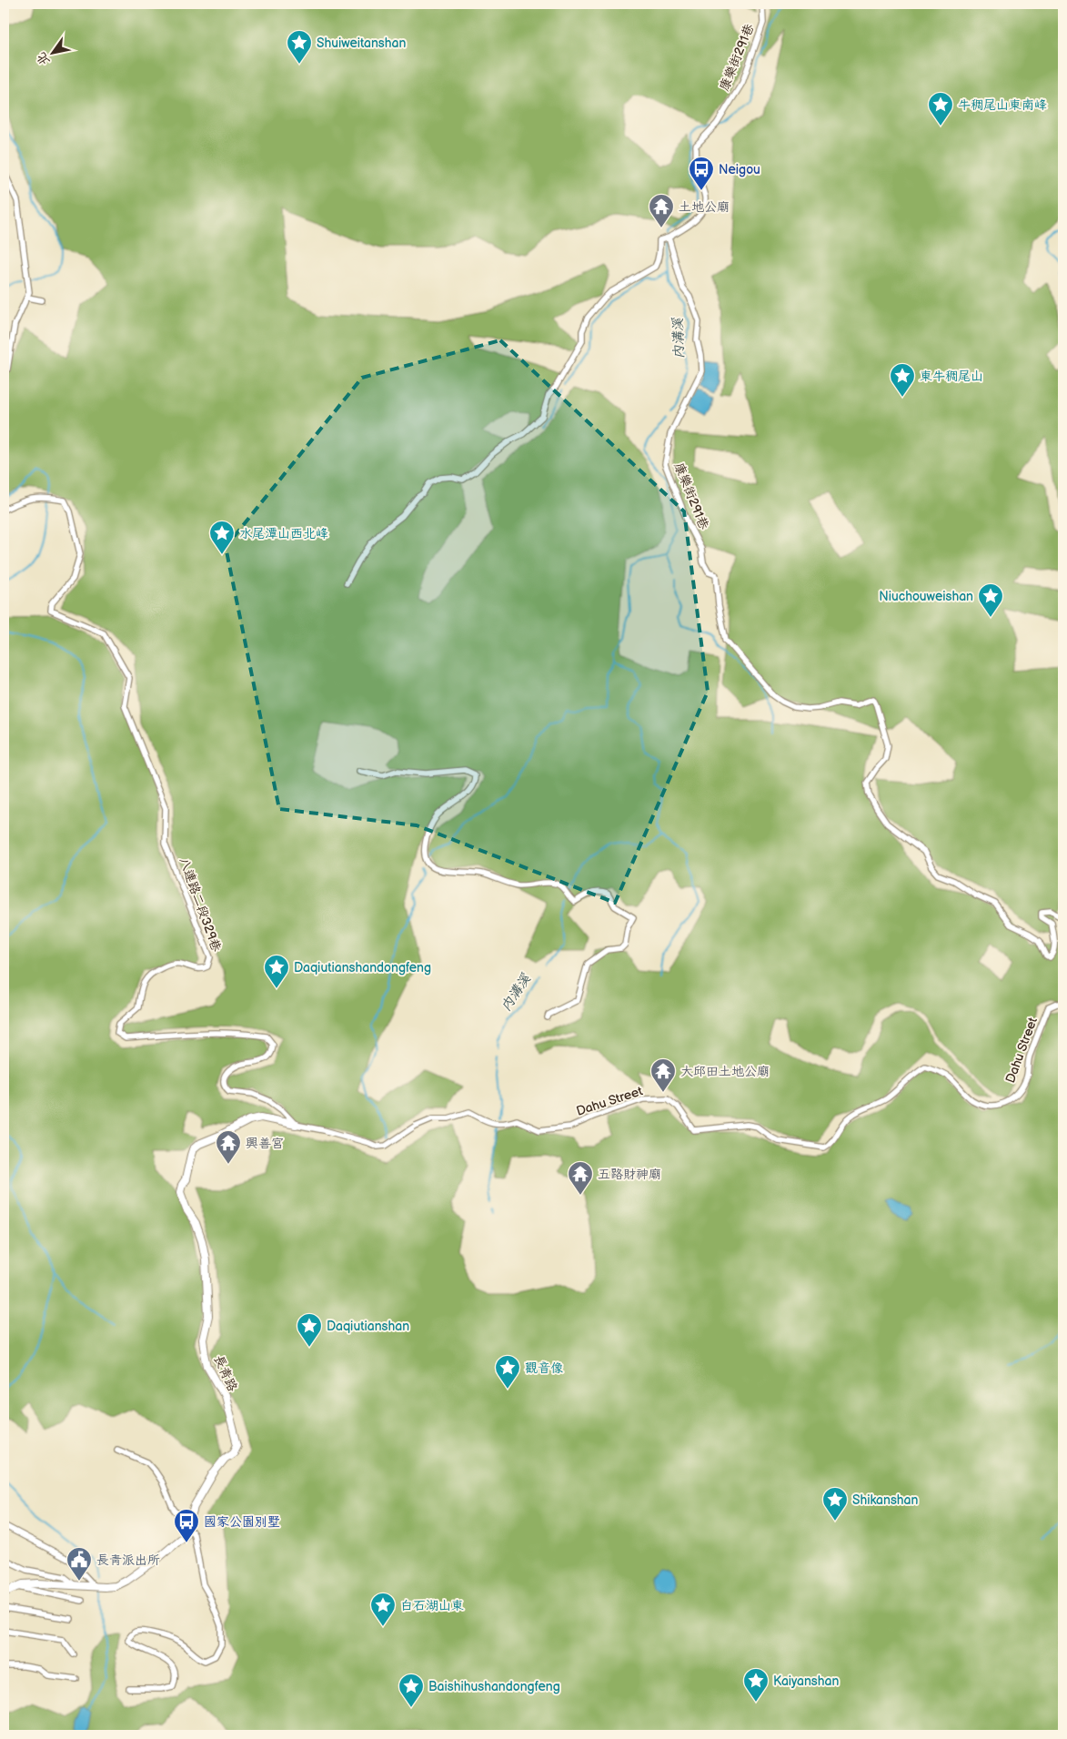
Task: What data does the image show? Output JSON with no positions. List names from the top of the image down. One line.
{"streets":{"street":["康樂街291巷","八連路二段329巷","Dahu Street","長青路"]},"crossings":[["八連路二段329巷","Dahu Street"],["八連路二段329巷","長青路"],["Dahu Street","長青路"]],"water":["內溝溪"],"places":{"place":["Shuiweitanshan","牛稠尾山東南峰","東牛稠尾山","水尾潭山西北峰","Niuchouweishan","Daqiutianshandongfeng","Daqiutianshan","觀音像","Shikanshan","白石湖山東","Kaiyanshan","Baishihushandongfeng"],"bus stop":["Neigou","國家公園別墅"],"temple":["土地公廟","大邱田土地公廟","興善宮","五路財神廟"],"public building":["長青派出所"]},"north":"bottom left"}
